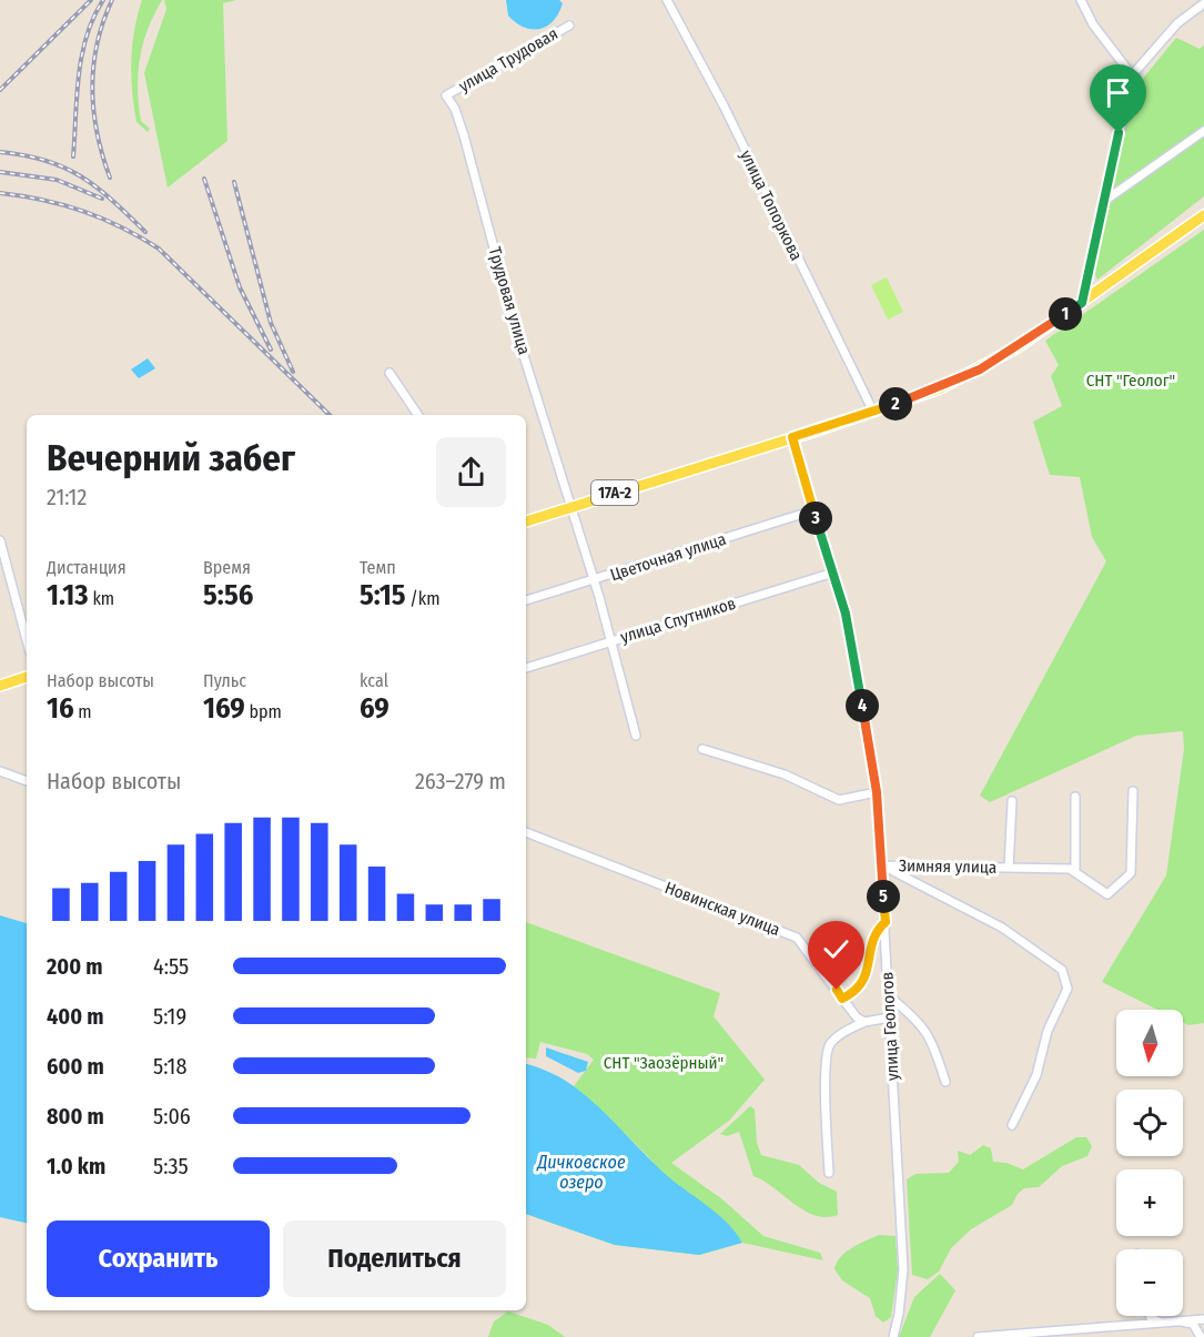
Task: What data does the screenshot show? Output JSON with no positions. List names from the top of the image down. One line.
{"streets":{"main road":["17А-2"],"street":["улица Трудовая","улица Топоркова","Трудовая улица","Цветочная улица","улица Спутников","Зимняя улица","Новинская улица","улица Геологов"]},"crossings":[["улица Трудовая","Трудовая улица"],["Трудовая улица","17А-2"],["Трудовая улица","Цветочная улица"],["Трудовая улица","улица Спутников"],["17А-2","улица Геологов"],["Цветочная улица","улица Геологов"],["улица Спутников","улица Геологов"],["Зимняя улица","улица Геологов"]],"water":["Дичковское озеро"],"parks":["СНТ \"Геолог\"","СНТ \"Заозёрный\""],"north":"bottom","page":{"pins":["1","2","3","4","5"],"heading":["Вечерний забег","21:12"],"stats":[["Дистанция","1.13 km"],["Время","5:56"],["Темп","5:15 /km"],["Набор высоты","16 m"],["Пульс","169 bpm"],["kcal","69"]],"chart":["Набор высоты","263–279 m"],"list":[{"name":"200 m","note":"4:55"},{"name":"400 m","note":"5:19"},{"name":"600 m","note":"5:18"},{"name":"800 m","note":"5:06"},{"name":"1.0 km","note":"5:35"}],"map_buttons":["+","−"],"buttons":["Сохранить","Поделиться"]}}
